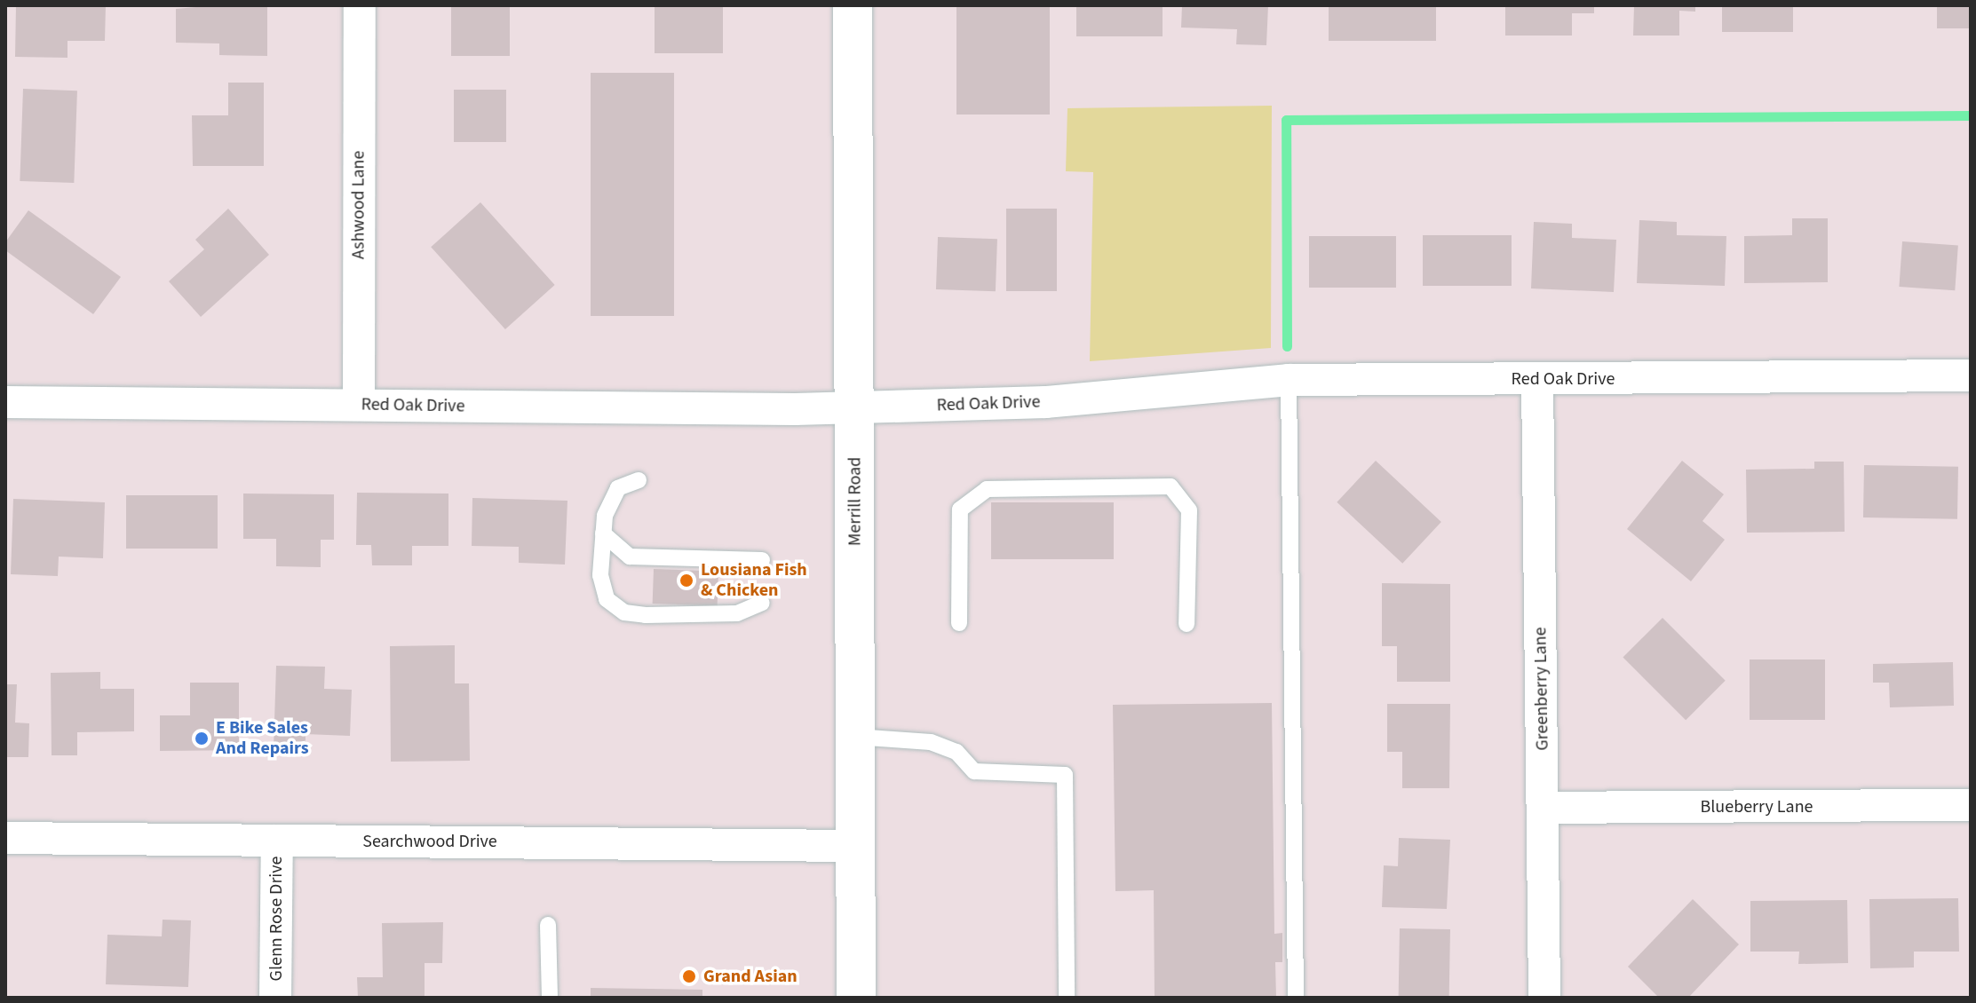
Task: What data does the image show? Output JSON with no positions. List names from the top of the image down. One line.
{"streets":{"main road":["Merrill Road"],"street":["Ashwood Lane","Red Oak Drive","Greenberry Lane","Blueberry Lane","Searchwood Drive","Glenn Rose Drive"]},"crossings":[["Ashwood Lane","Red Oak Drive"],["Red Oak Drive","Merrill Road"],["Red Oak Drive","Greenberry Lane"],["Merrill Road","Searchwood Drive"],["Greenberry Lane","Blueberry Lane"],["Searchwood Drive","Glenn Rose Drive"]],"places":["Lousiana Fish & Chicken","E Bike Sales And Repairs","Grand Asian"]}
